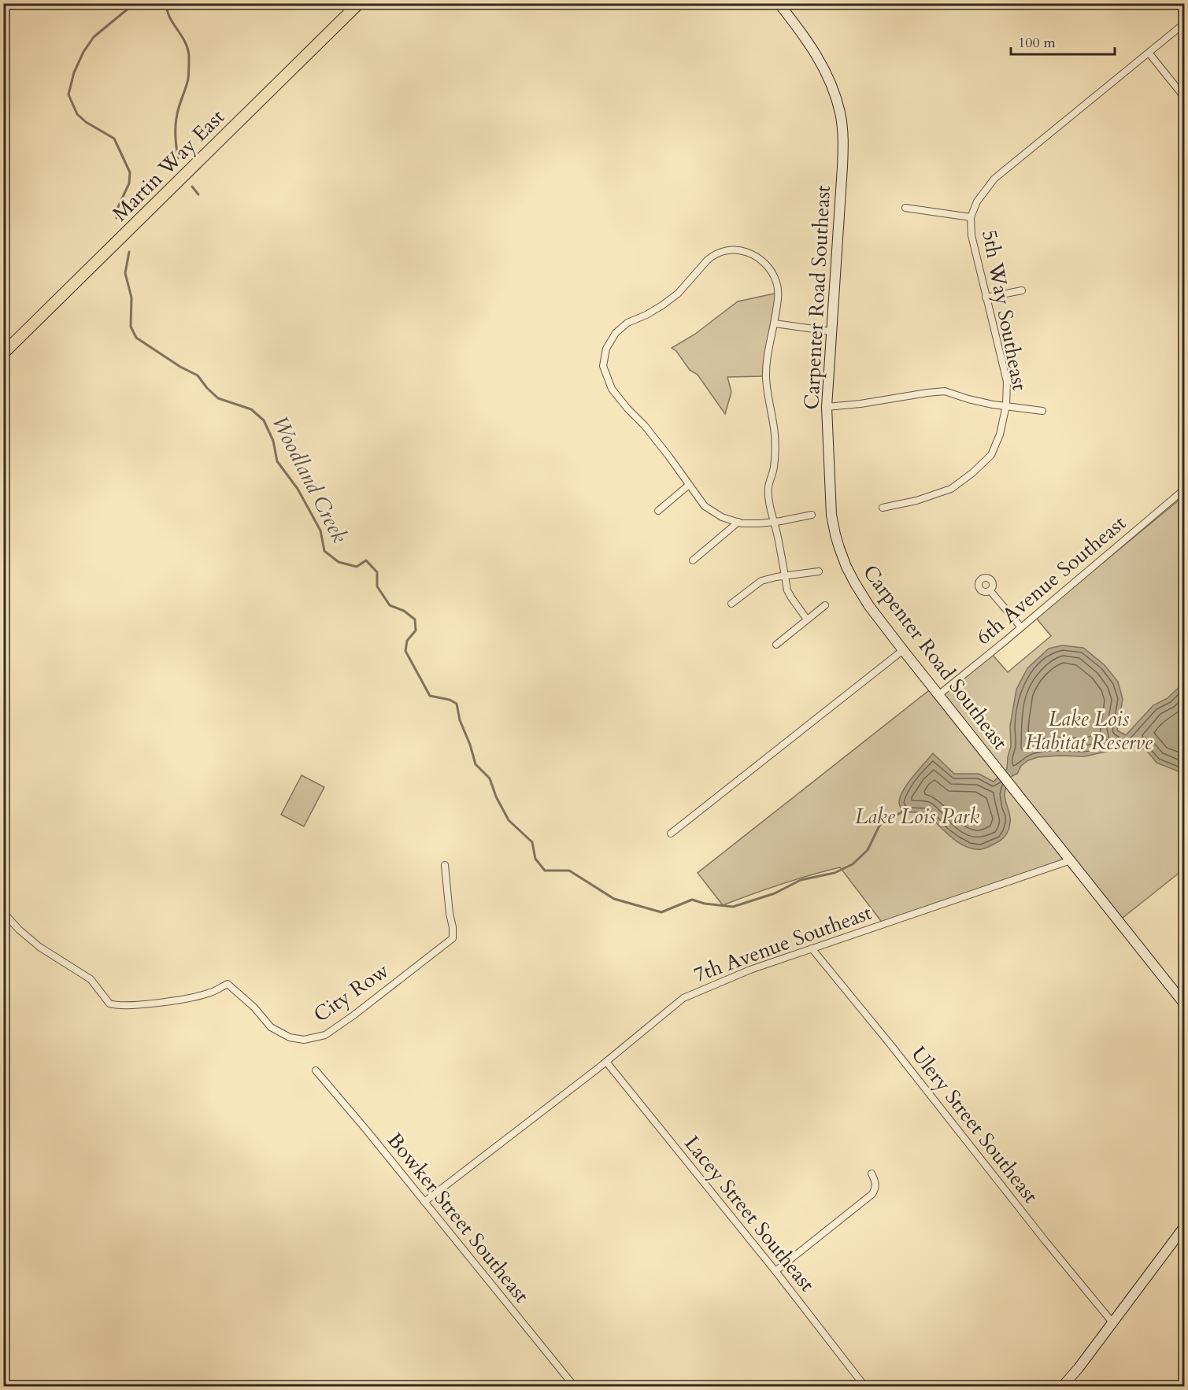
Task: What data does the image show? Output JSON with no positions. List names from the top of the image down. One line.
{"streets":{"main road":["Martin Way East","Carpenter Road Southeast"],"street":["5th Way Southeast","6th Avenue Southeast","7th Avenue Southeast","City Row","Ulery Street Southeast","Lacey Street Southeast","Bowker Street Southeast"]},"crossings":[["Carpenter Road Southeast","5th Way Southeast"],["Carpenter Road Southeast","6th Avenue Southeast"],["Carpenter Road Southeast","7th Avenue Southeast"],["7th Avenue Southeast","Ulery Street Southeast"],["7th Avenue Southeast","Lacey Street Southeast"],["7th Avenue Southeast","Bowker Street Southeast"]],"water":["Woodland Creek"],"parks":["Lake Lois Habitat Reserve","Lake Lois Park"],"scale_bar":"100 m"}
